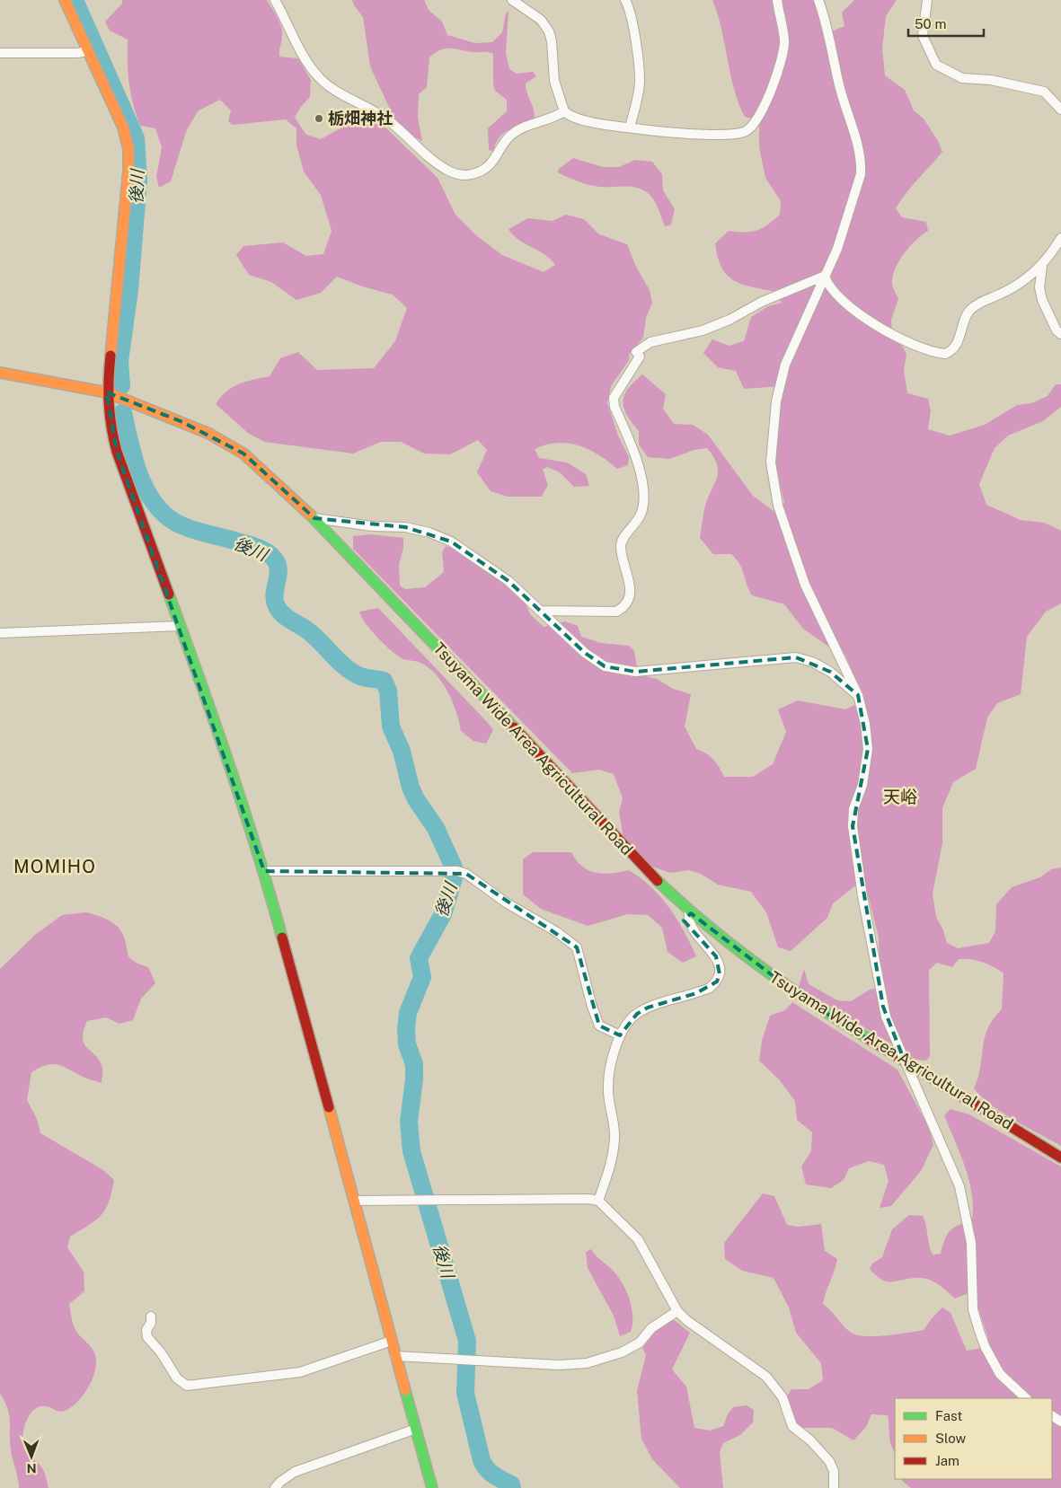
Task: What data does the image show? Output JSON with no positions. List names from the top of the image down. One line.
{"streets":{"street":["Tsuyama Wide Area Agricultural Road"]},"districts":["天峪","MOMIHO"],"water":["後川"],"places":["栃畑神社"],"legend":["Fast","Slow","Jam"],"scale_bar":"50 m","north":"bottom"}
